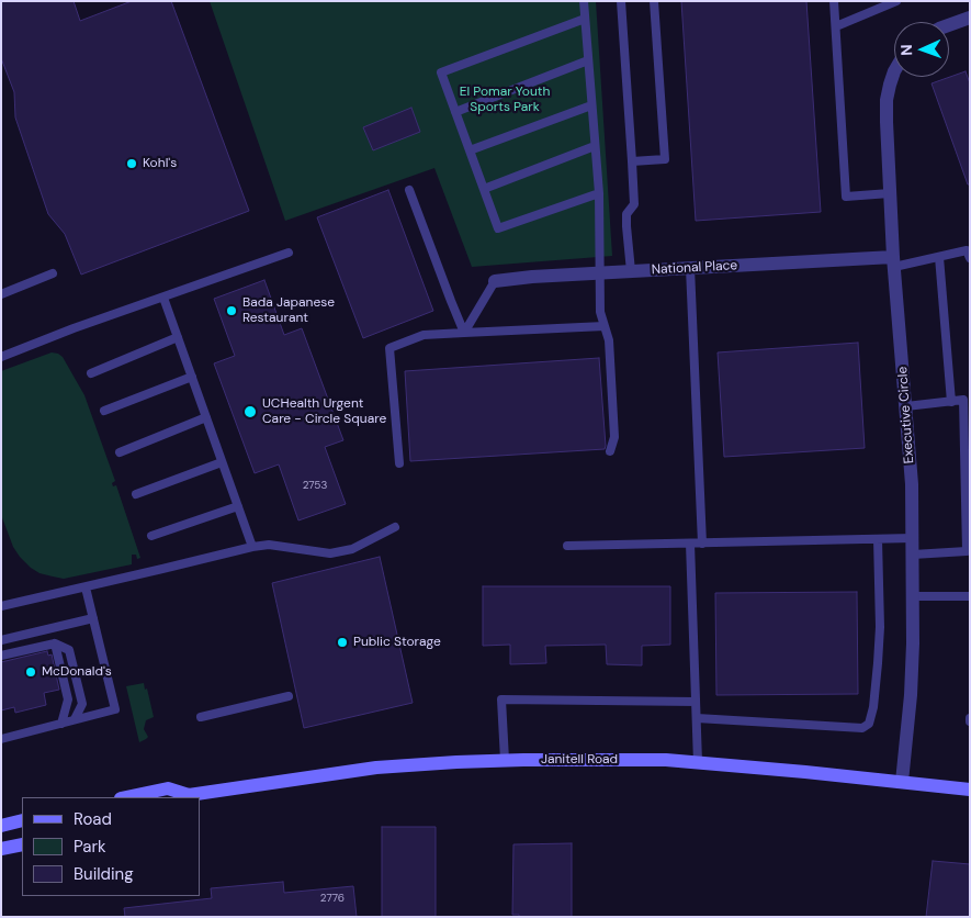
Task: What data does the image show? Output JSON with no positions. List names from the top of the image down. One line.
{"streets":{"street":["National Place","Executive Circle","Janitell Road"]},"crossings":[["National Place","Executive Circle"],["Executive Circle","Janitell Road"]],"parks":["El Pomar Youth Sports Park"],"places":["Kohl's","Bada Japanese Restaurant","UCHealth Urgent Care - Circle Square","Public Storage","McDonald's"],"house_numbers":["2753","2776"],"legend":["Road","Park","Building"],"north":"left"}
